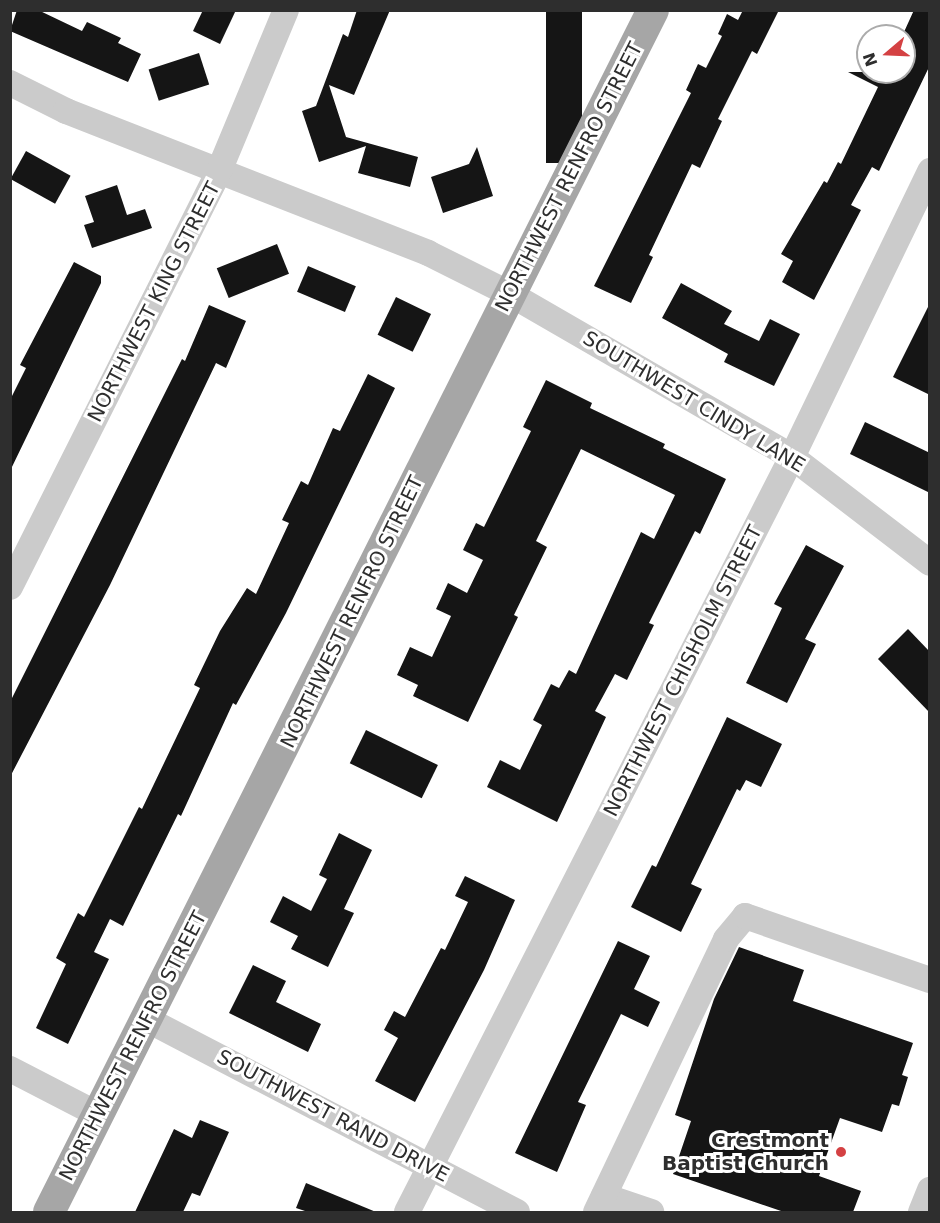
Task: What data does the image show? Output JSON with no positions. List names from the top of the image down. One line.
{"streets":{"main road":["NORTHWEST RENFRO STREET"],"street":["NORTHWEST KING STREET","SOUTHWEST CINDY LANE","NORTHWEST CHISHOLM STREET","SOUTHWEST RAND DRIVE"]},"crossings":[["NORTHWEST RENFRO STREET","SOUTHWEST CINDY LANE"],["NORTHWEST RENFRO STREET","SOUTHWEST RAND DRIVE"],["NORTHWEST KING STREET","SOUTHWEST CINDY LANE"],["SOUTHWEST CINDY LANE","NORTHWEST CHISHOLM STREET"],["NORTHWEST CHISHOLM STREET","SOUTHWEST RAND DRIVE"]],"places":["Crestmont Baptist Church"],"north":"left"}
